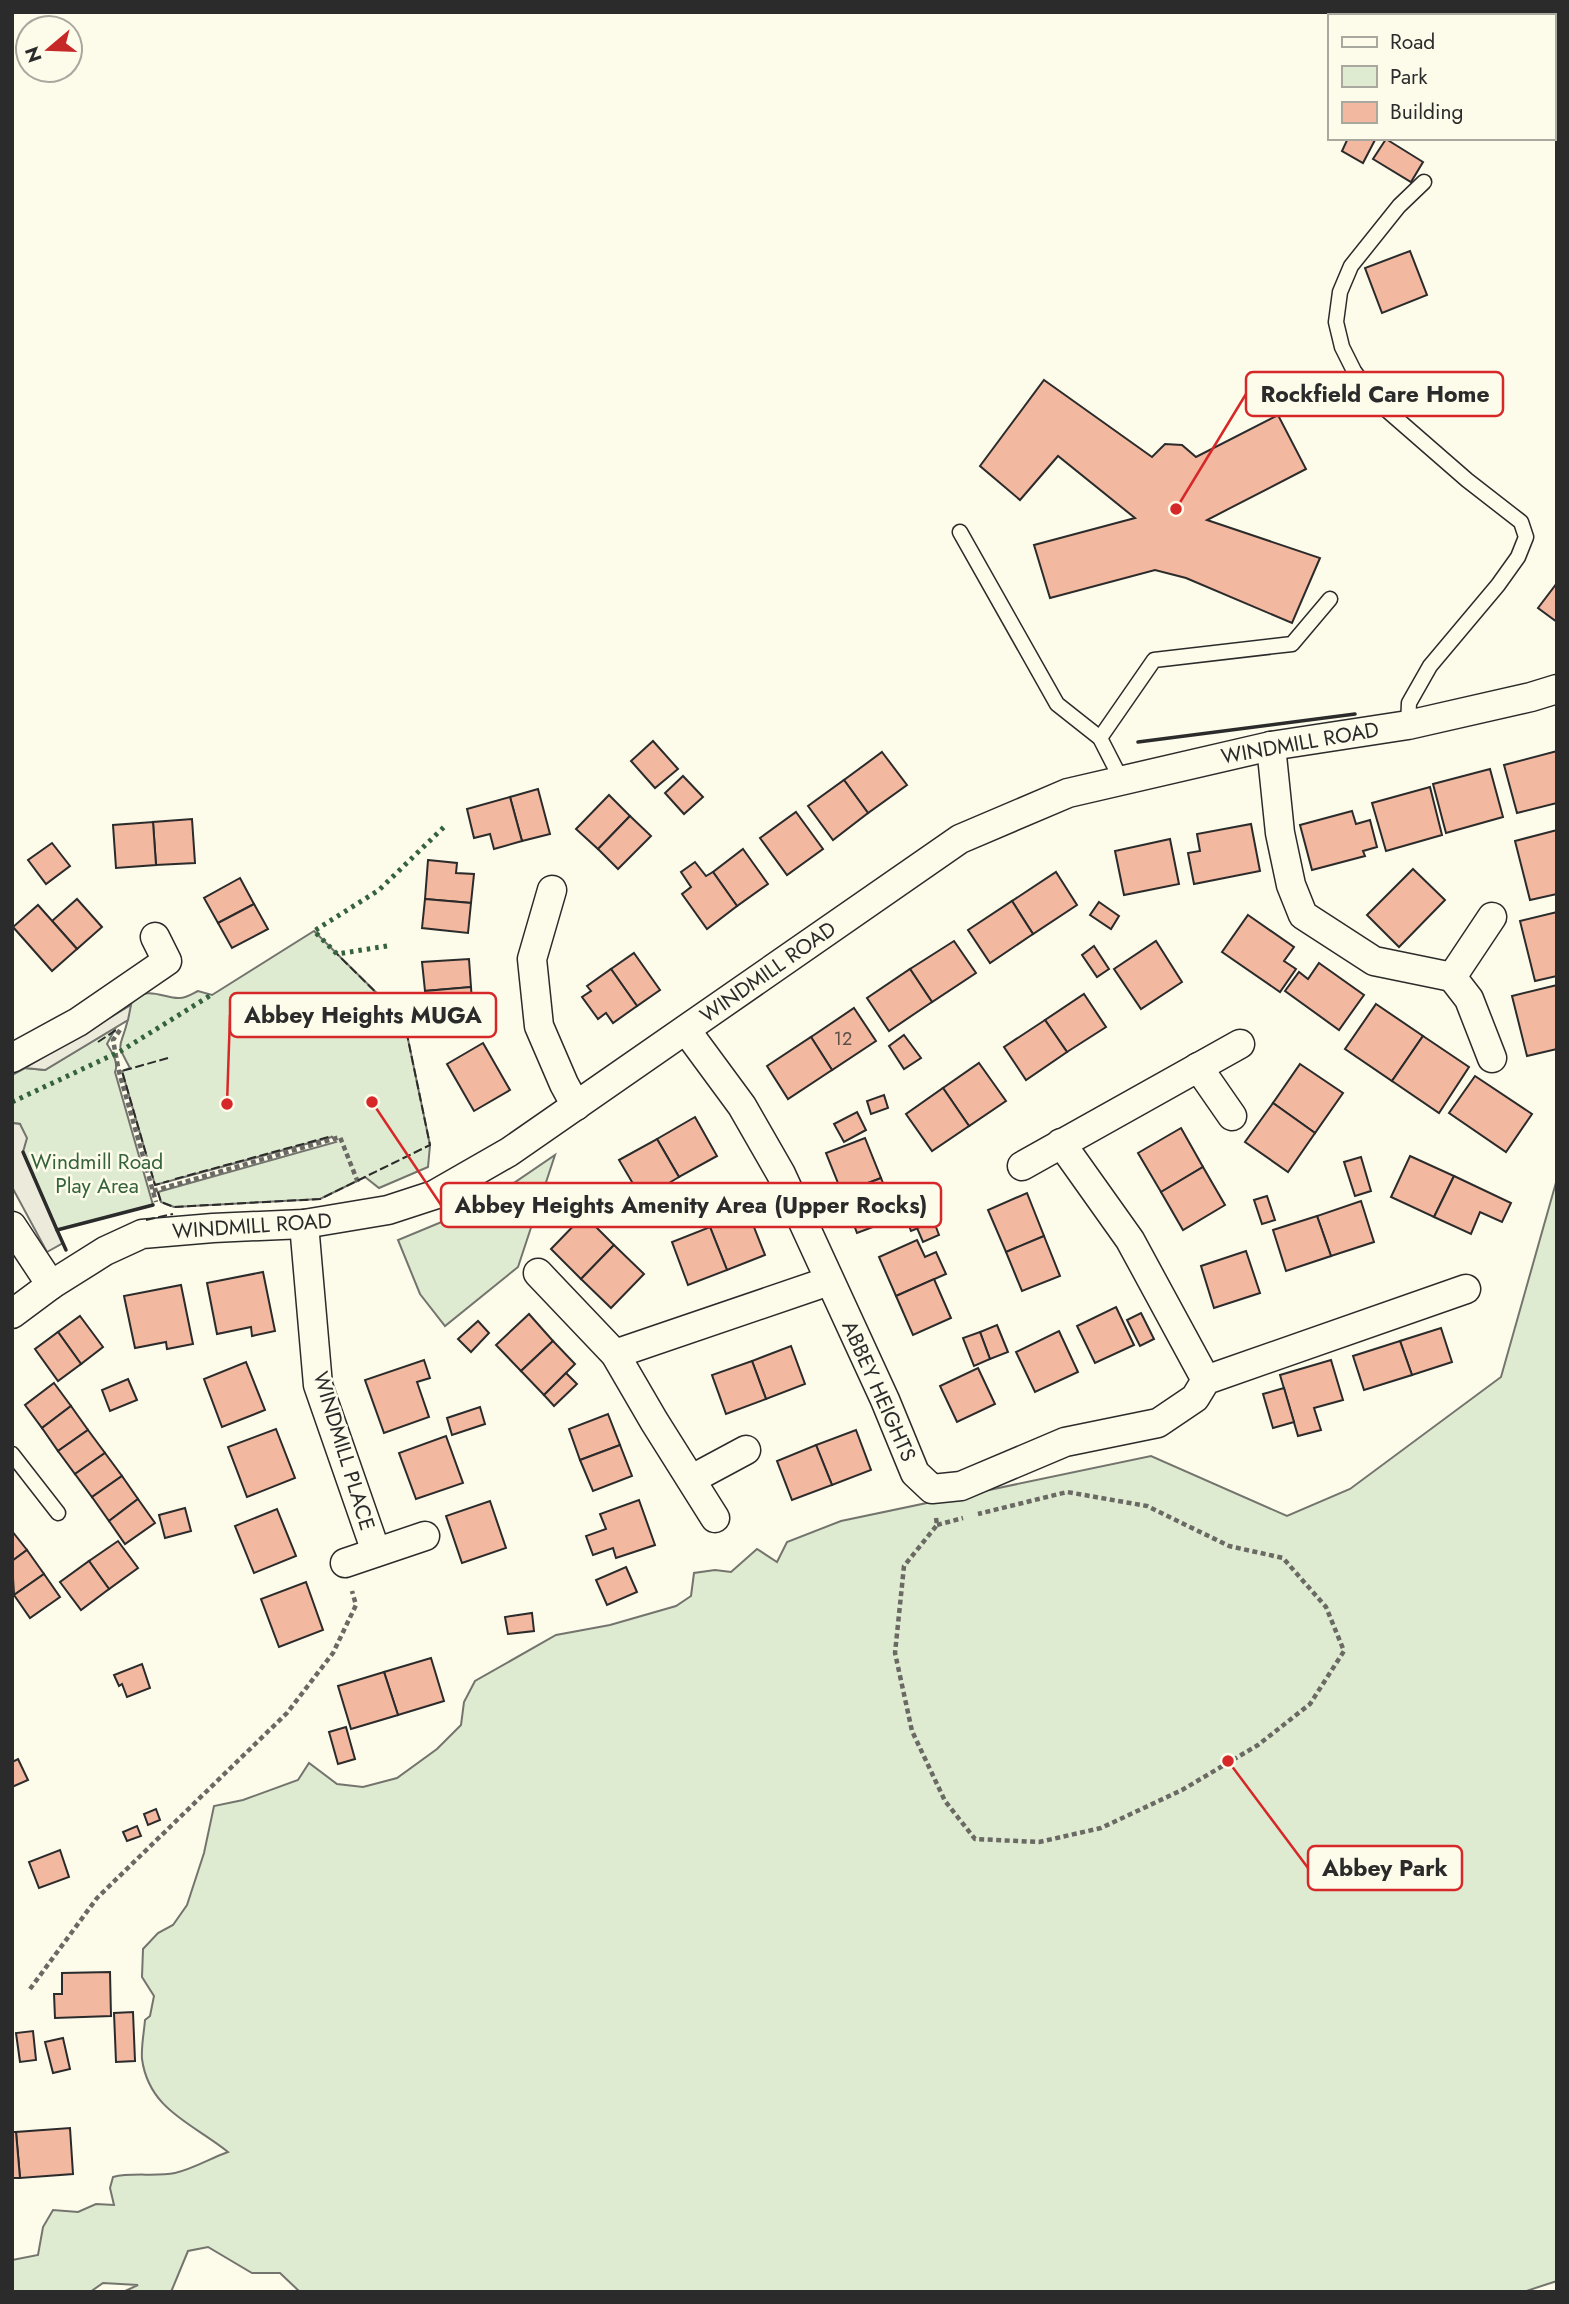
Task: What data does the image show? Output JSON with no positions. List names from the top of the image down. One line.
{"streets":{"street":["WINDMILL ROAD","ABBEY HEIGHTS","WINDMILL PLACE"]},"crossings":[["WINDMILL ROAD","ABBEY HEIGHTS"],["WINDMILL ROAD","WINDMILL PLACE"]],"parks":["Windmill Road Play Area"],"places":["Rockfield Care Home","Abbey Heights Amenity Area (Upper Rocks)","Abbey Heights MUGA","Abbey Park"],"house_numbers":["12"],"legend":["Road","Park","Building"],"north":"left"}
